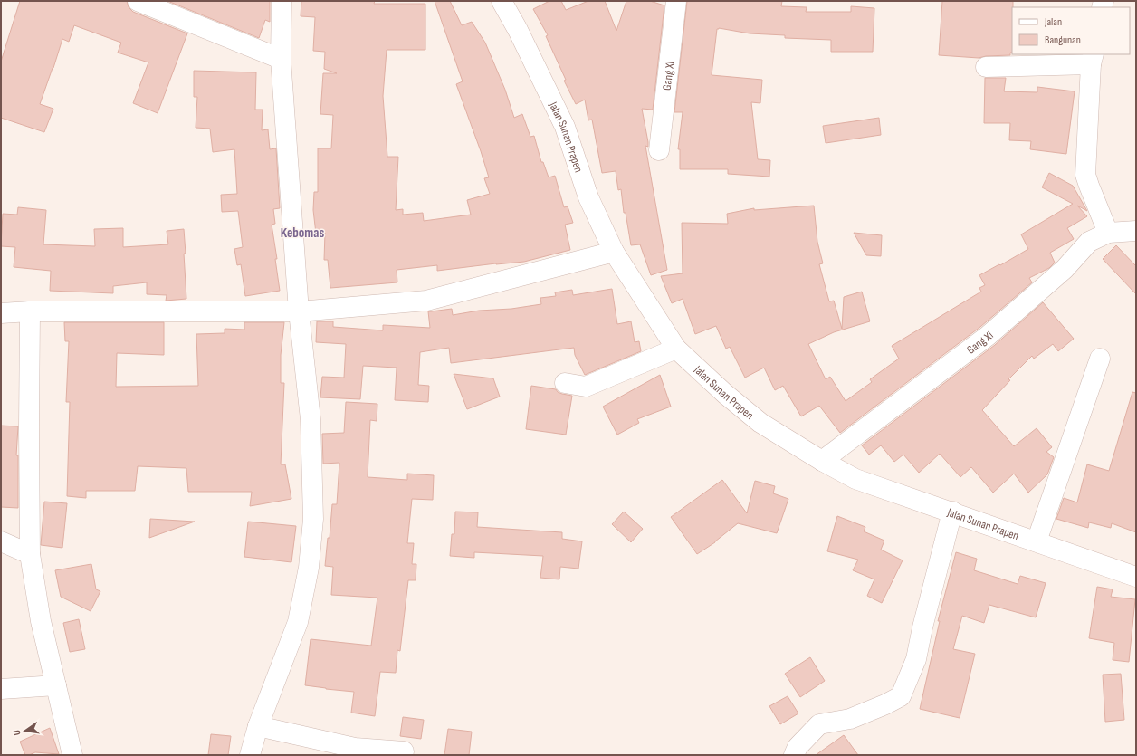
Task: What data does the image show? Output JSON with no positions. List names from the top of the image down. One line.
{"streets":{"street":["Gang XI","Jalan Sunan Prapen"]},"crossings":[["Gang XI","Jalan Sunan Prapen"]],"districts":["Kebomas"],"legend":["Jalan","Bangunan"],"north":"left"}
